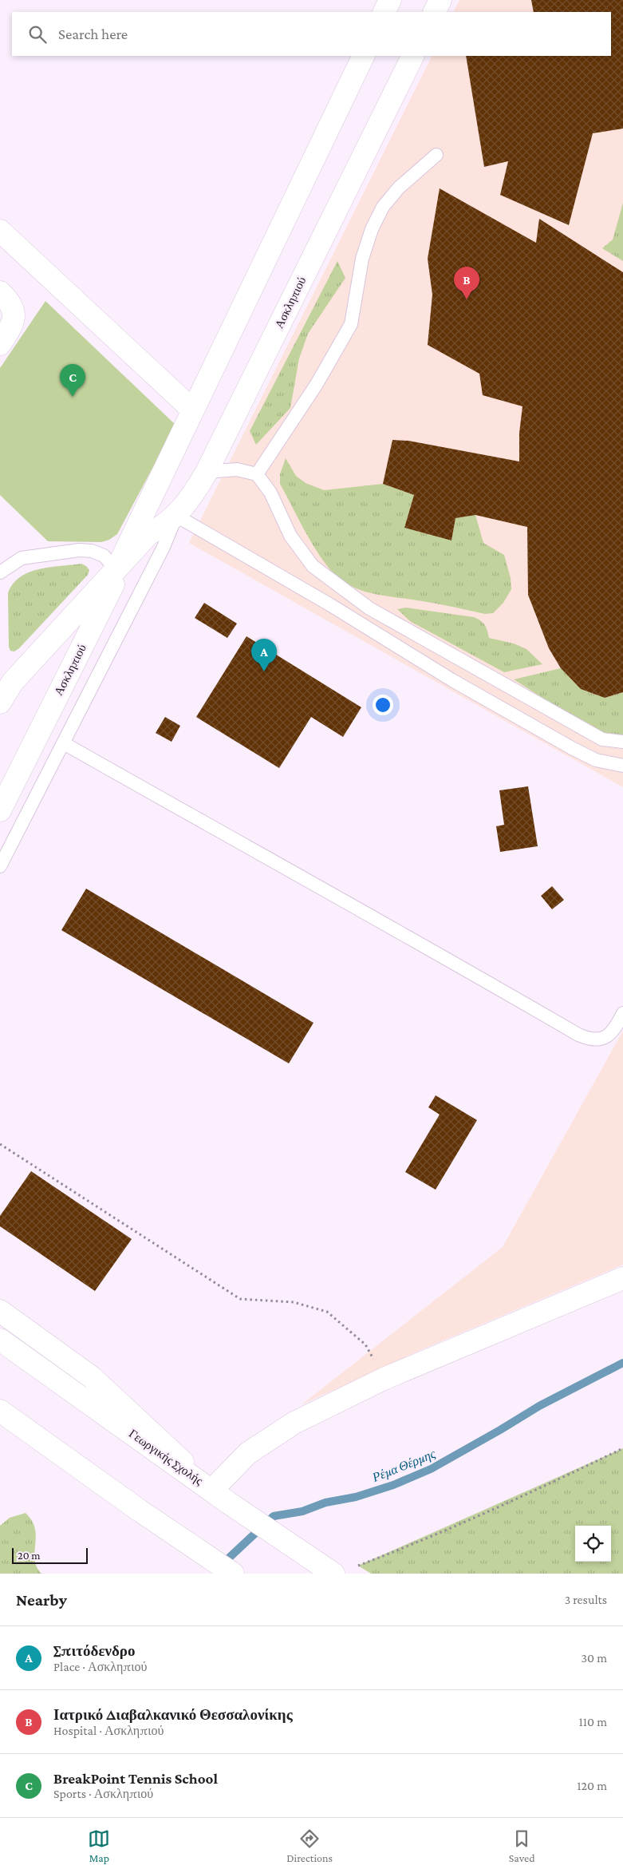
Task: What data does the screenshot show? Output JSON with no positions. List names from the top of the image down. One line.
{"streets":{"street":["Ασκληπιού","Γεωργικής Σχολής"]},"water":["Ρέμα Θέρμης"],"scale_bar":"20 m","page":{"search":"Search here","pins":["B","C","A"],"scale":"20 m","heading":["Nearby","3 results"],"list":[{"mark":"A","name":"Σπιτόδενδρο","note":"Place · Ασκληπιού","value":"30 m"},{"mark":"B","name":"Ιατρικό Διαβαλκανικό Θεσσαλονίκης","note":"Hospital · Ασκληπιού","value":"110 m"},{"mark":"C","name":"BreakPoint Tennis School","note":"Sports · Ασκληπιού","value":"120 m"}],"nav":["Map","Directions","Saved"]}}
